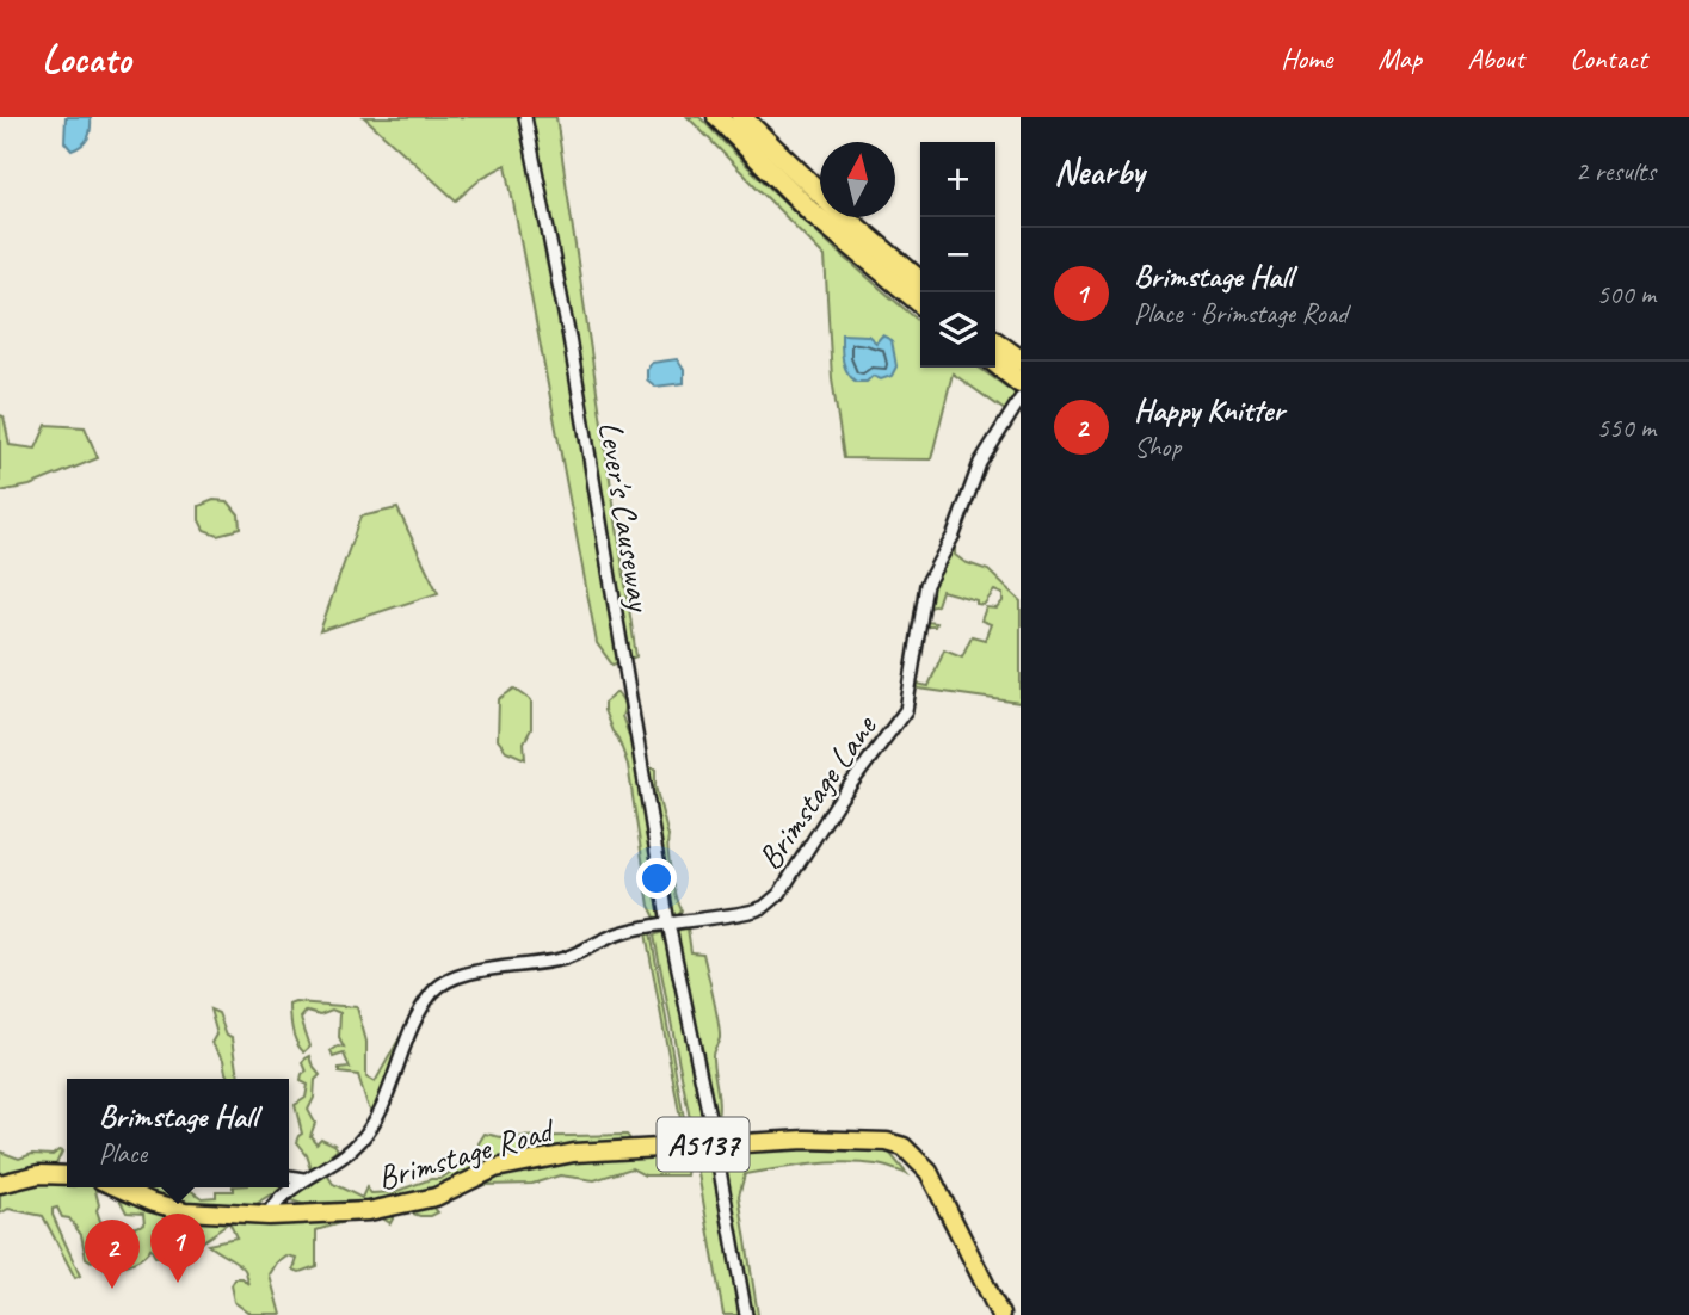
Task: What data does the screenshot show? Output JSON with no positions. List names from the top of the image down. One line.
{"streets":{"main road":["A5137","Brimstage Road"],"street":["Lever's Causeway","Brimstage Lane"]},"crossings":[["Lever's Causeway","Brimstage Lane"],["Lever's Causeway","Brimstage Road"],["Brimstage Lane","Brimstage Road"]],"north":"top","page":{"header":"Locato","nav":["Home","Map","About","Contact"],"heading":["Nearby","2 results"],"map_buttons":["+","−"],"list":[{"mark":"1","name":"Brimstage Hall","note":"Place · Brimstage Road","value":"500 m"},{"mark":"2","name":"Happy Knitter","note":"Shop","value":"550 m"}],"popup":["Brimstage Hall","Place"],"pins":["1","2"]}}
